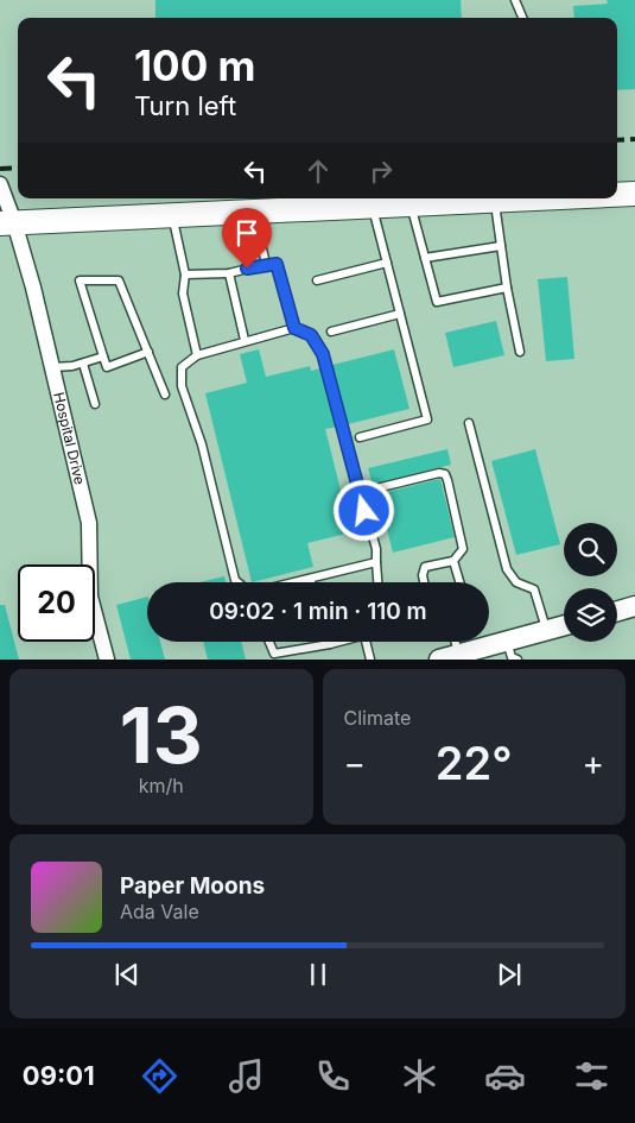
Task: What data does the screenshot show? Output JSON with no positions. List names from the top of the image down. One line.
{"streets":{"street":["Hospital Drive"]},"page":{"turn":["100 m","Turn left"],"limit":"20","trip":"09:02 · 1 min · 110 m","tile":[["13","km/h"],"Climate"],"heat":["−","22°","+"],"song":["Paper Moons","Ada Vale"],"tabs":"09:01"}}
